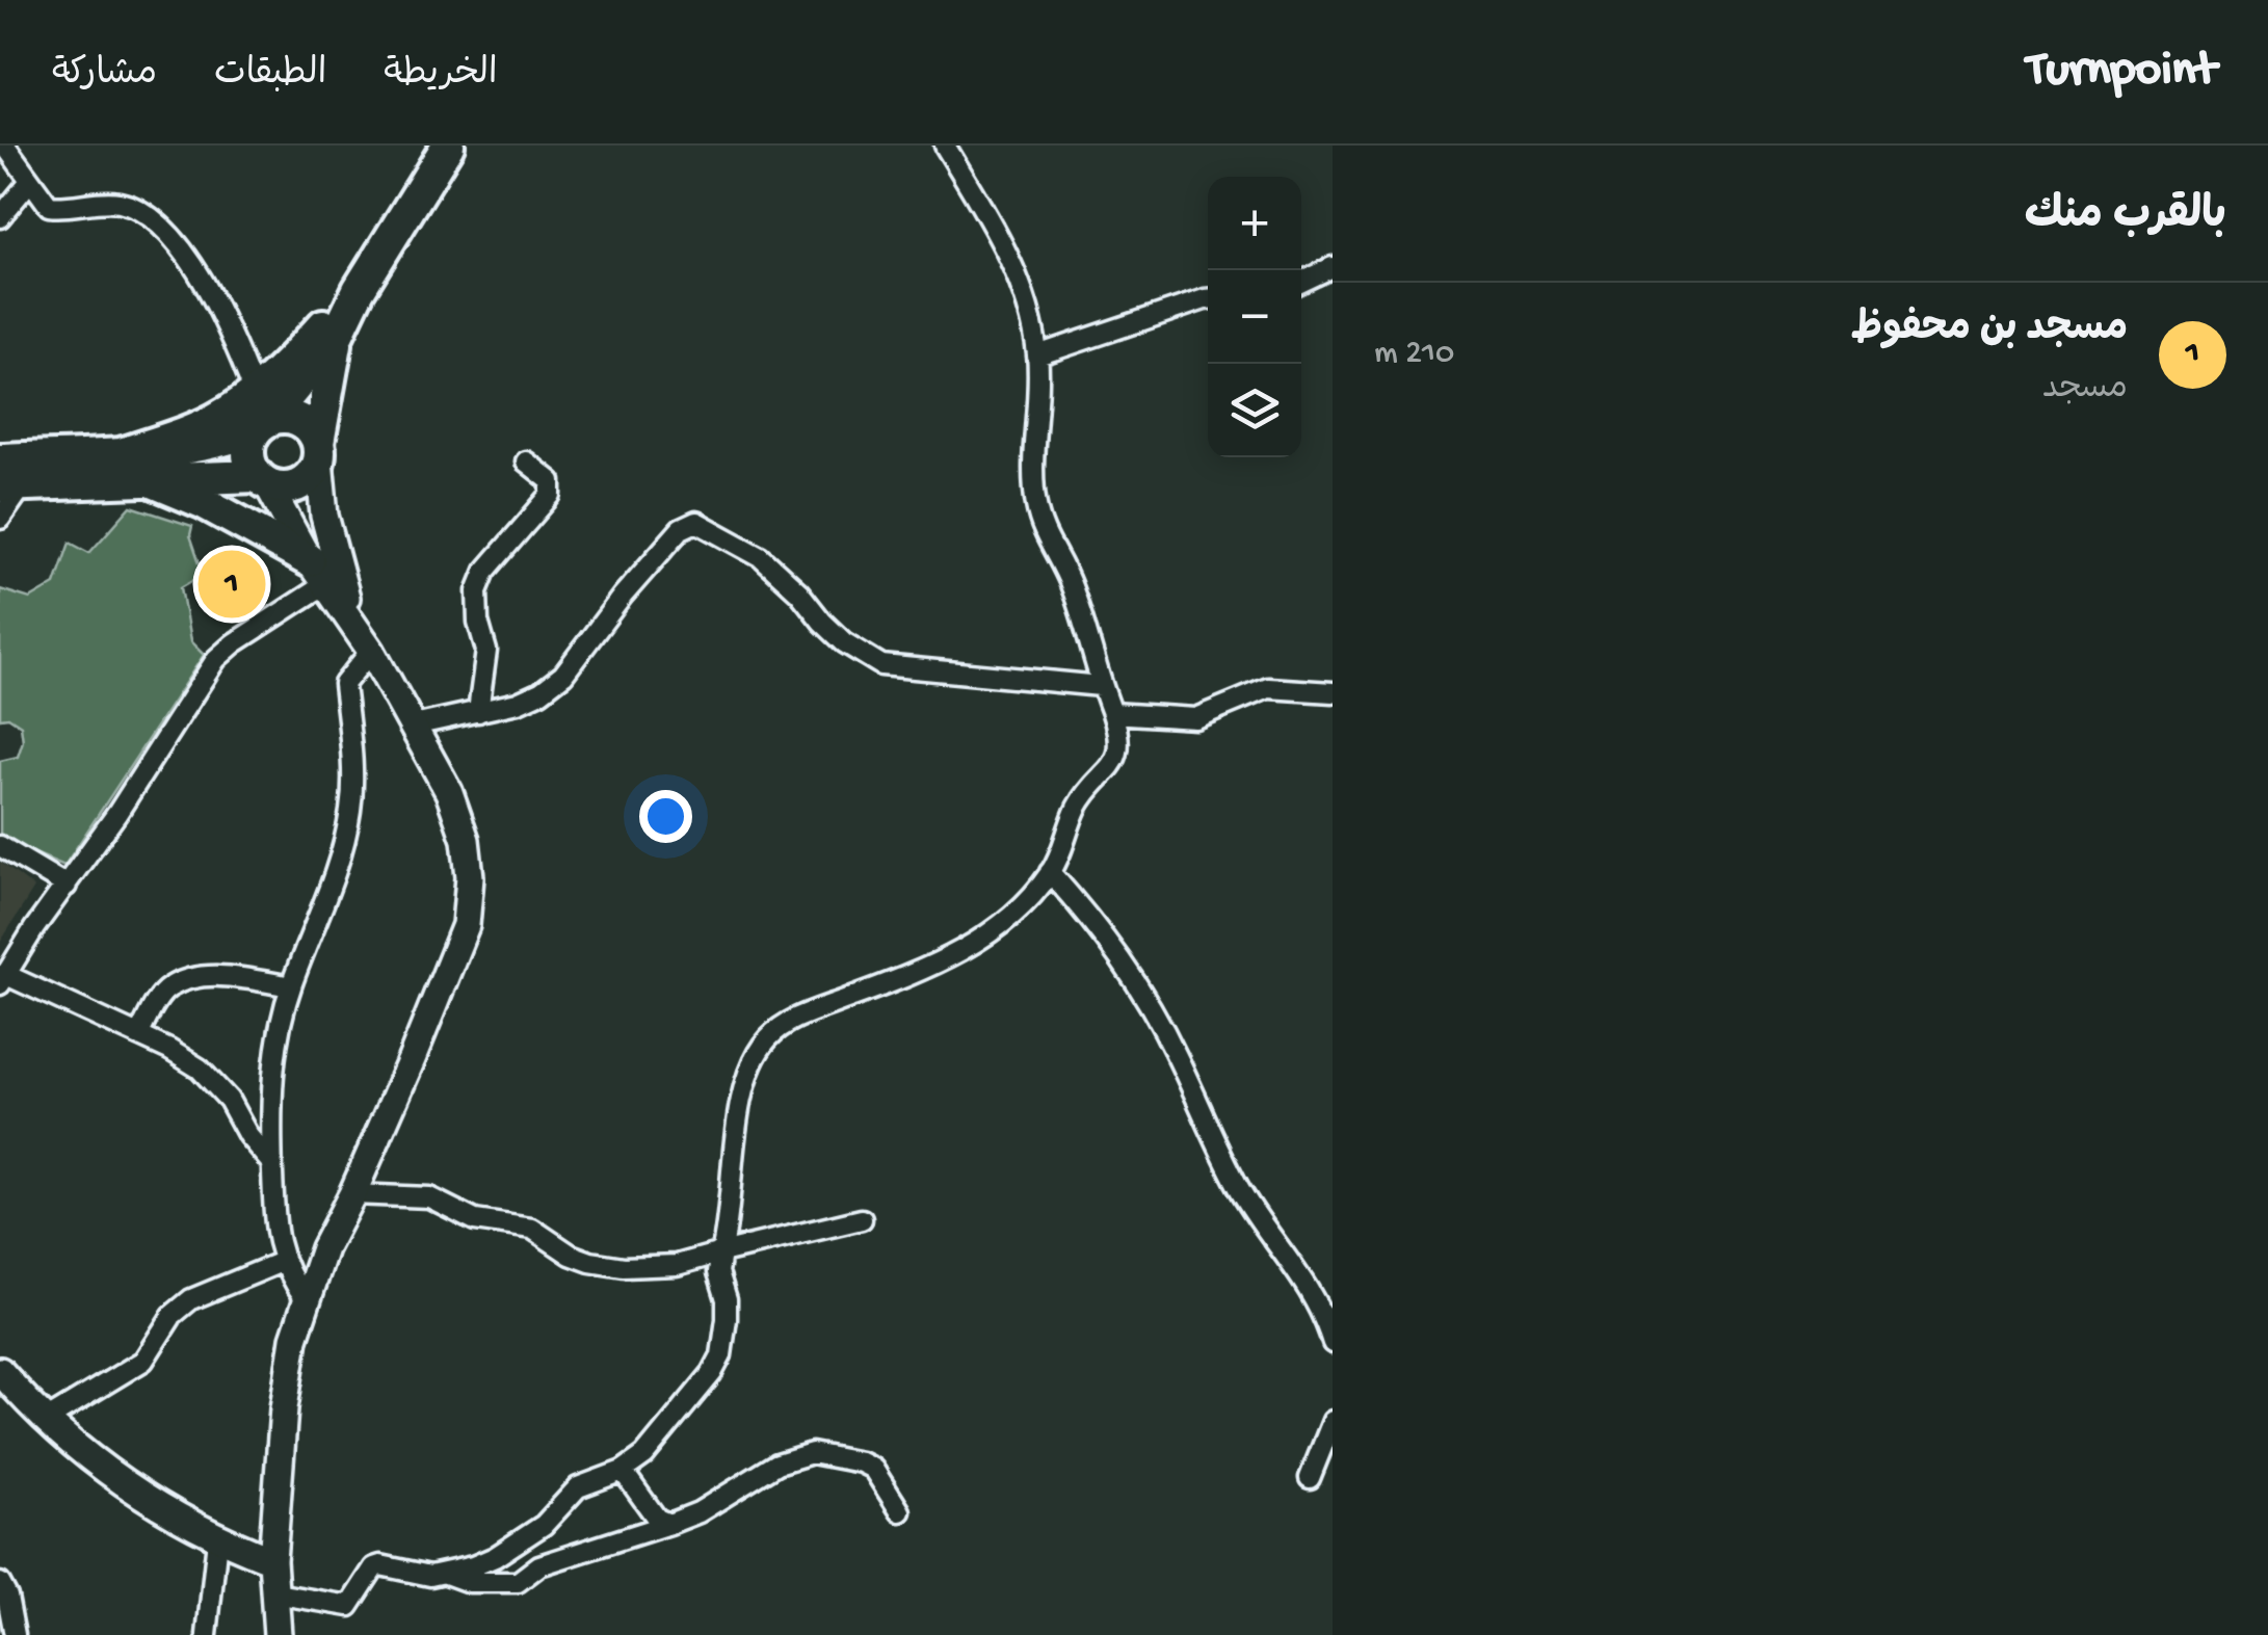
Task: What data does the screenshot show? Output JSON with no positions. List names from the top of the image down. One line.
{"page":{"header":"Turnpoint","nav":["الخريطة","الطبقات","مشاركة"],"heading":"بالقرب منك","map_buttons":["+","−"],"list":[{"mark":"1","name":"مسجد بن محفوظ","note":"مسجد","value":"210 m"}],"pins":"1"}}
